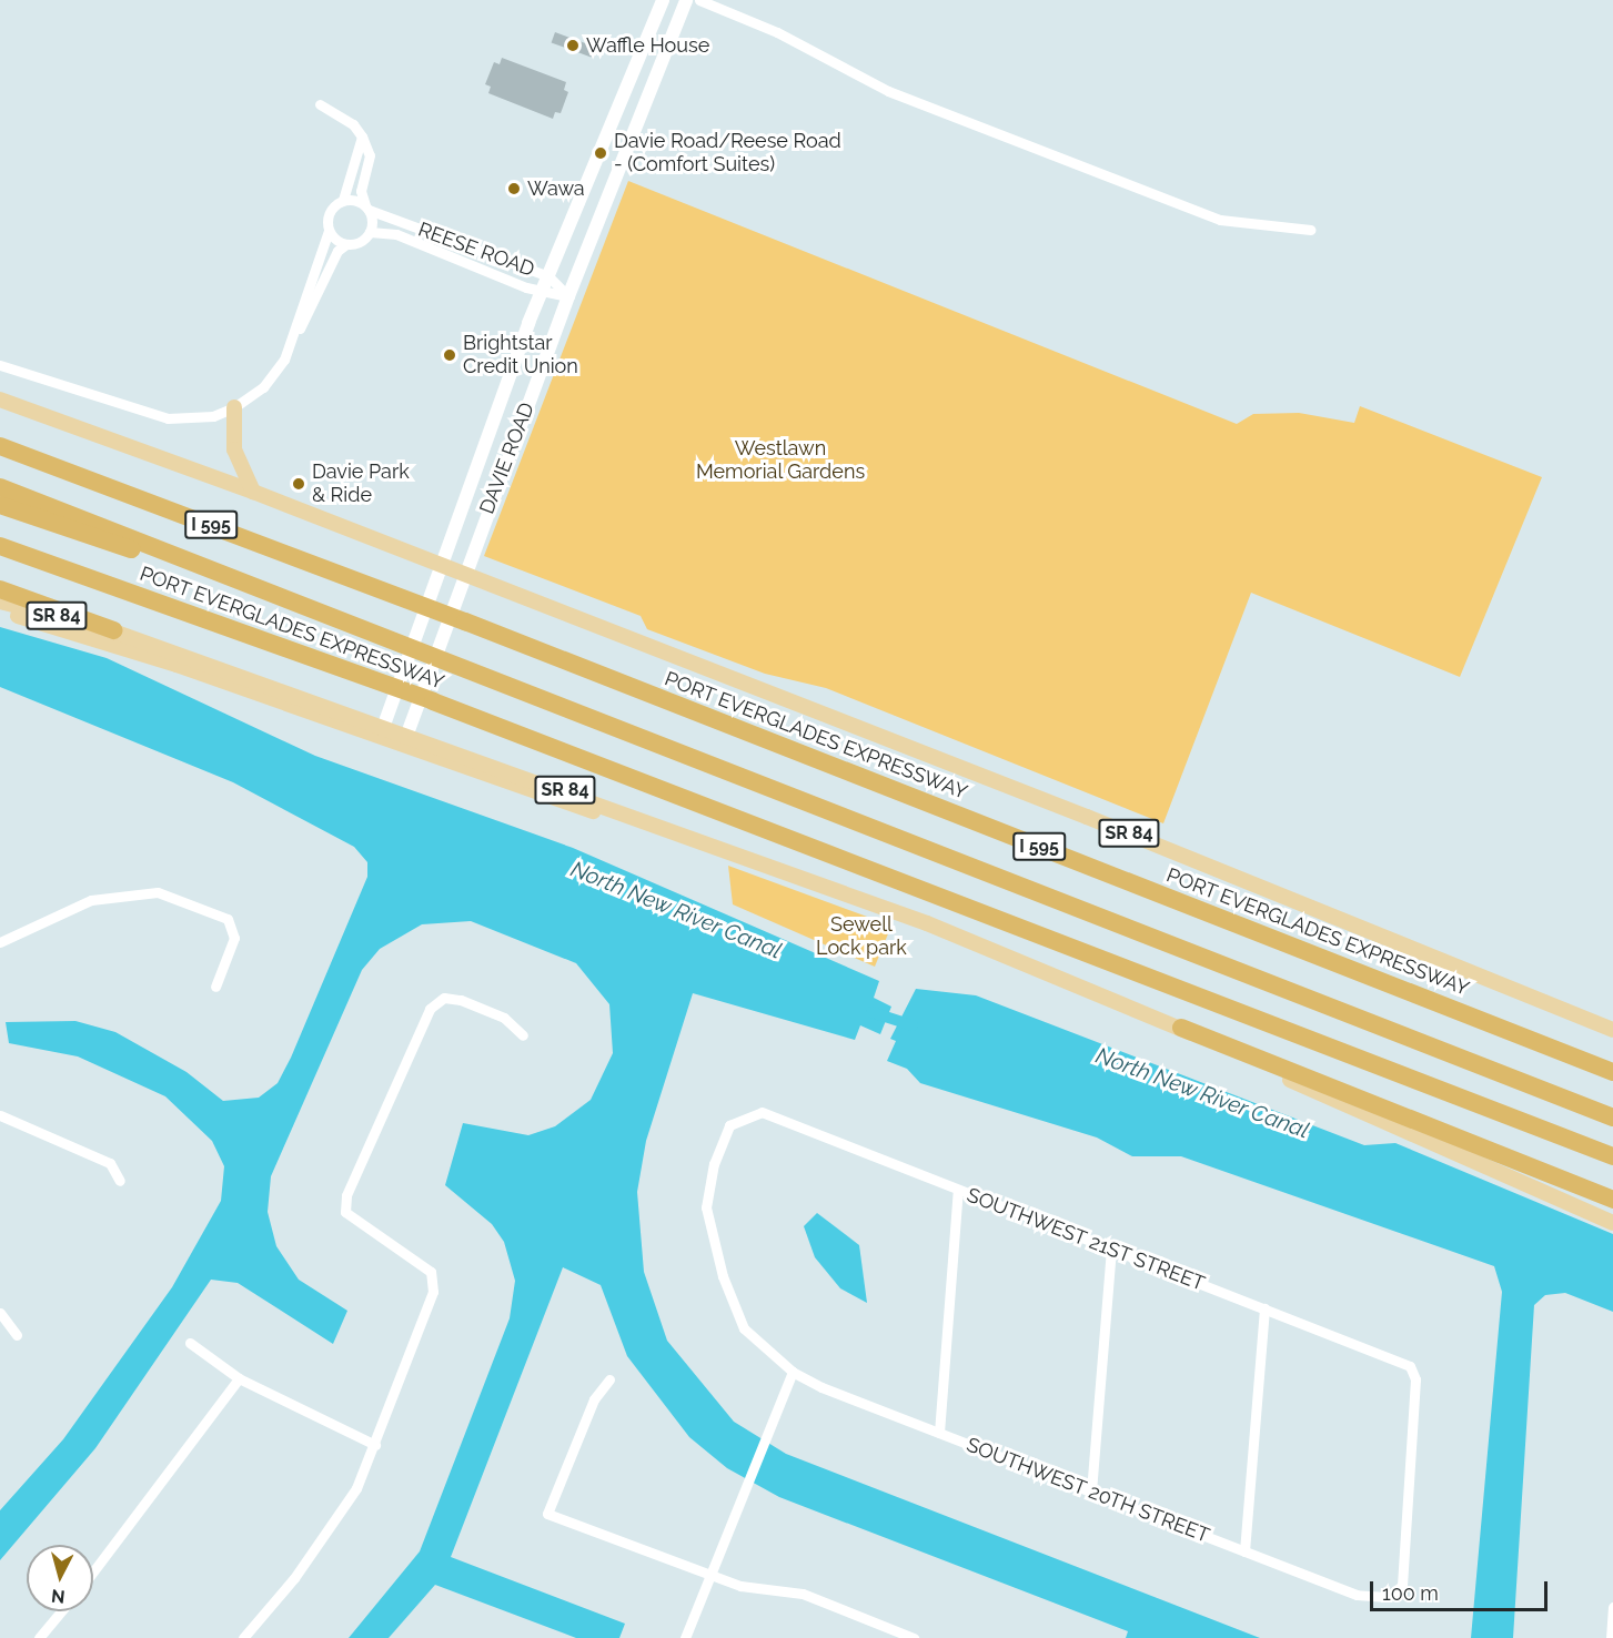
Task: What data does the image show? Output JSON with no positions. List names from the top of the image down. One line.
{"streets":{"highway":["I 595","PORT EVERGLADES EXPRESSWAY"],"main road":["DAVIE ROAD","SR 84"],"street":["REESE ROAD","SOUTHWEST 21ST STREET","SOUTHWEST 20TH STREET"]},"crossings":[["REESE ROAD","DAVIE ROAD"],["DAVIE ROAD","SR 84"],["SOUTHWEST 21ST STREET","SOUTHWEST 20TH STREET"]],"water":["North New River Canal"],"parks":["Westlawn Memorial Gardens","Sewell Lock park"],"places":["Waffle House","Davie Road/Reese Road - (Comfort Suites)","Wawa","Brightstar Credit Union","Davie Park & Ride"],"scale_bar":"100 m","north":"bottom"}
